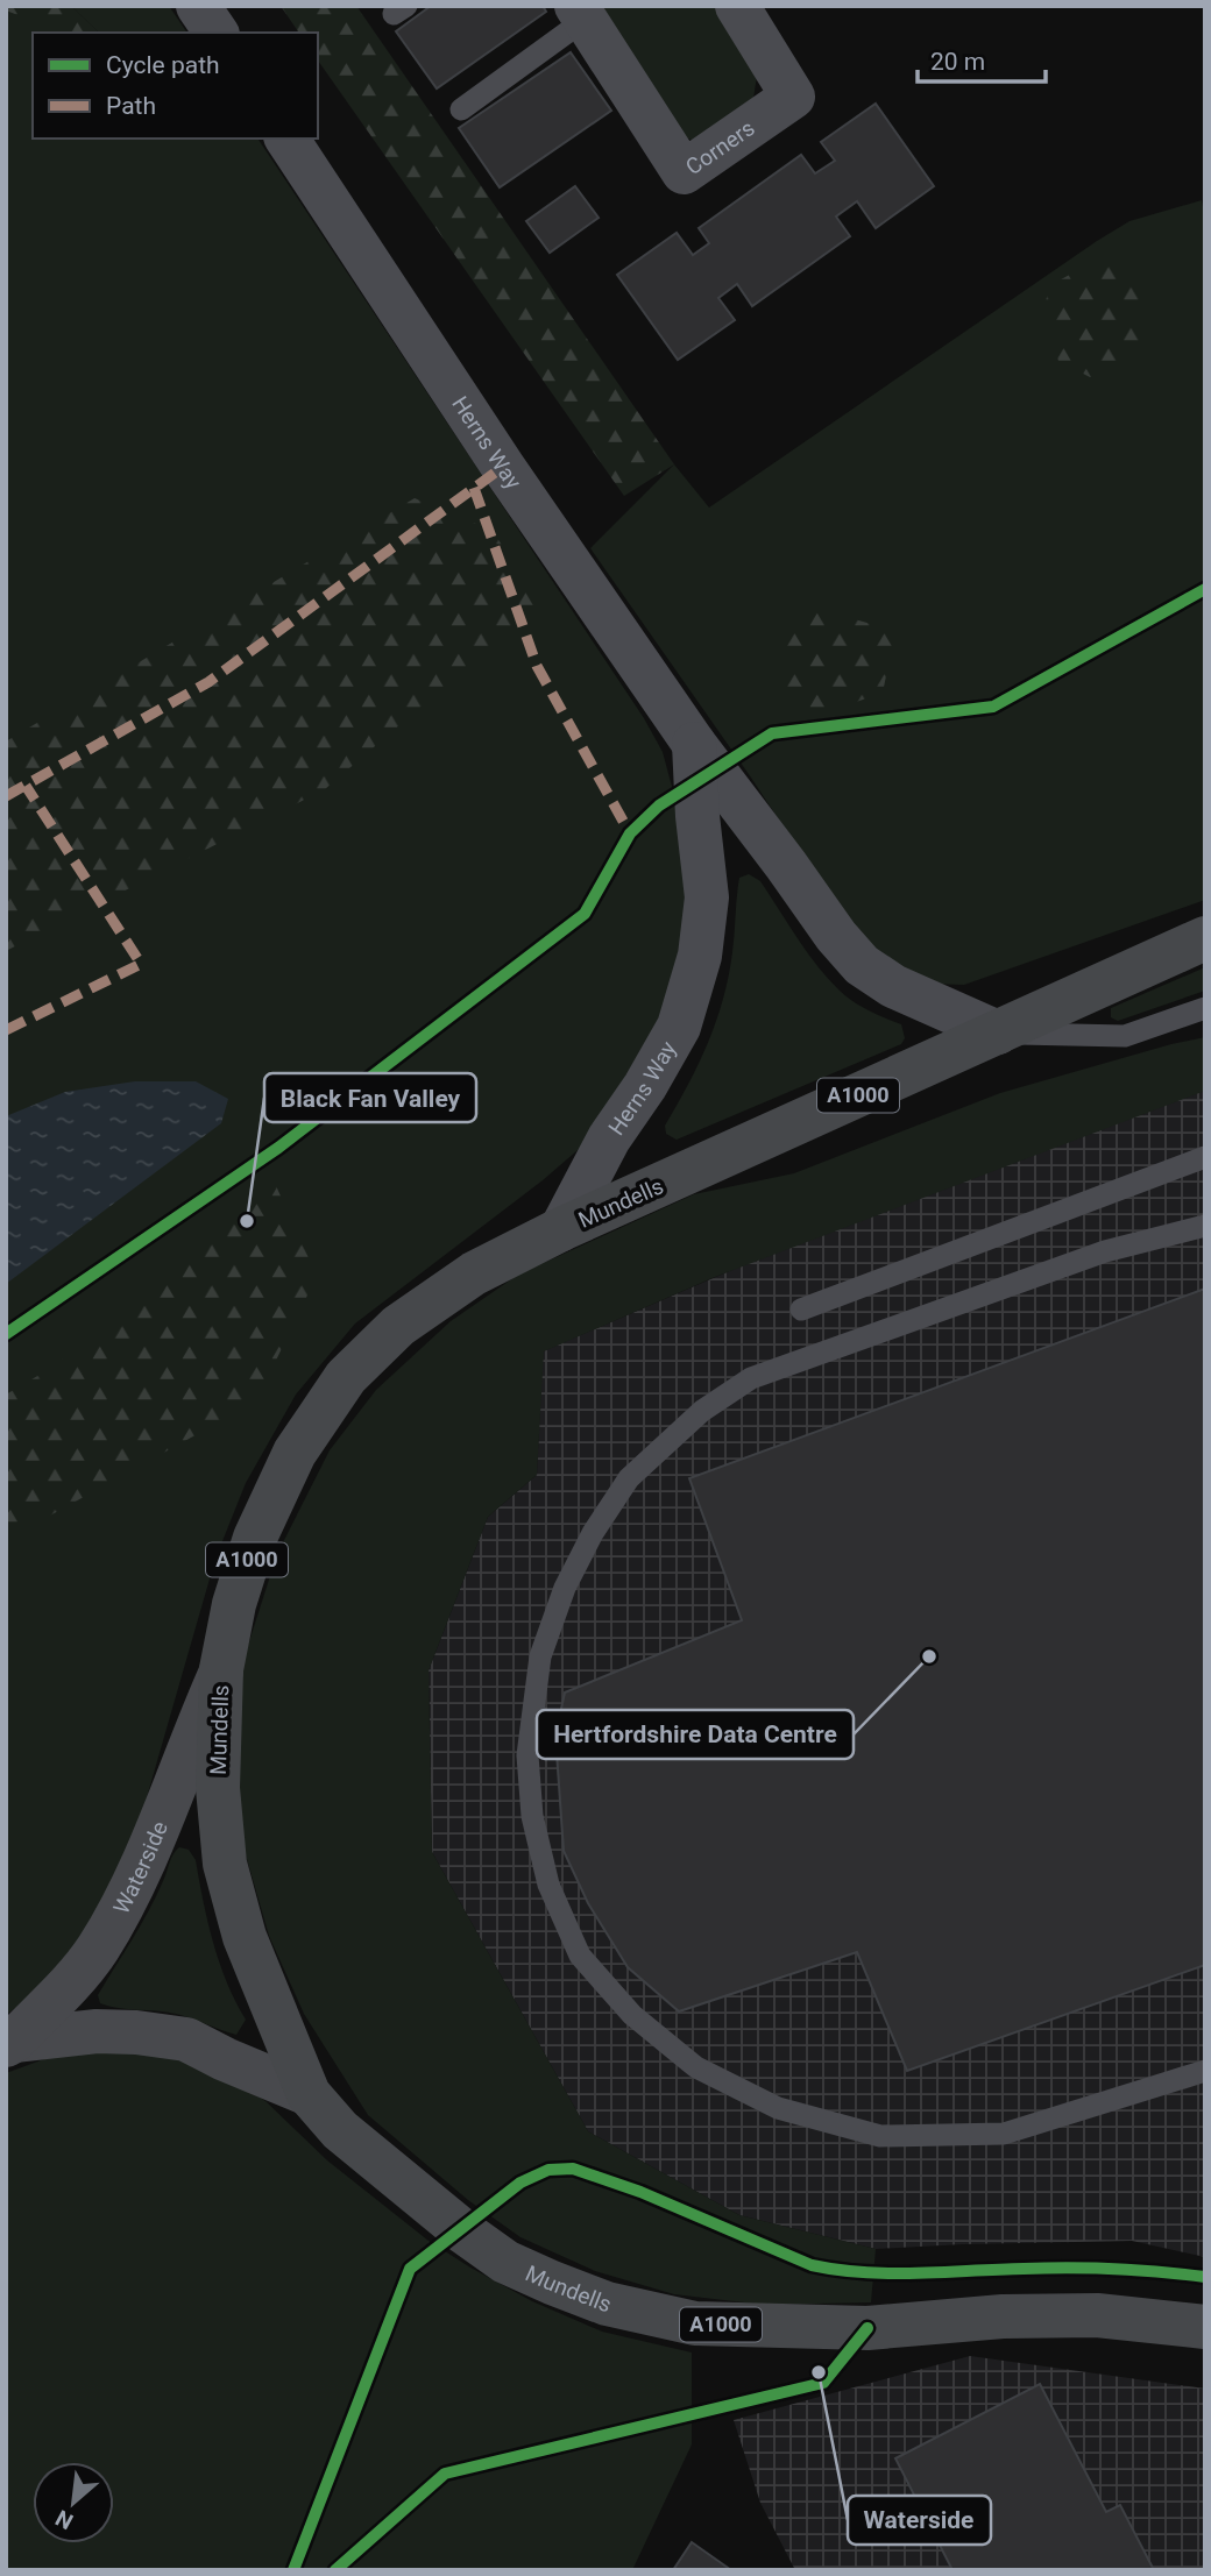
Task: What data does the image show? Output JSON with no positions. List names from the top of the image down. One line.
{"streets":{"main road":["A1000","Mundells","Waterside"],"street":["Corners","Herns Way"]},"crossings":[["Herns Way","Mundells"],["Mundells","Waterside"]],"places":["Black Fan Valley","Hertfordshire Data Centre","Waterside"],"legend":["Cycle path","Path"],"scale_bar":"20 m","north":"bottom left"}
